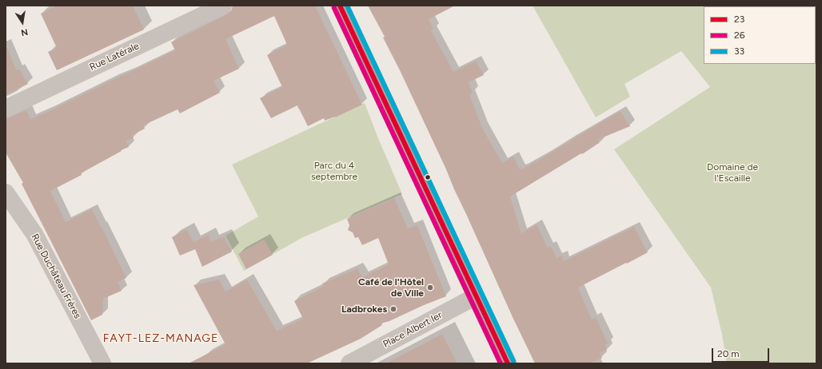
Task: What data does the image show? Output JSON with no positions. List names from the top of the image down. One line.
{"streets":{"street":["Rue Latérale","Rue Duchâteau Frères","Place Albert Ier"]},"districts":["FAYT-LEZ-MANAGE"],"parks":["Parc du 4 septembre","Domaine de l'Escaille"],"places":["Café de l'Hôtel de Ville","Ladbrokes"],"lines":["transit line 23","transit line 33","transit line 26"],"legend":["23","26","33"],"scale_bar":"20 m","north":"bottom"}
